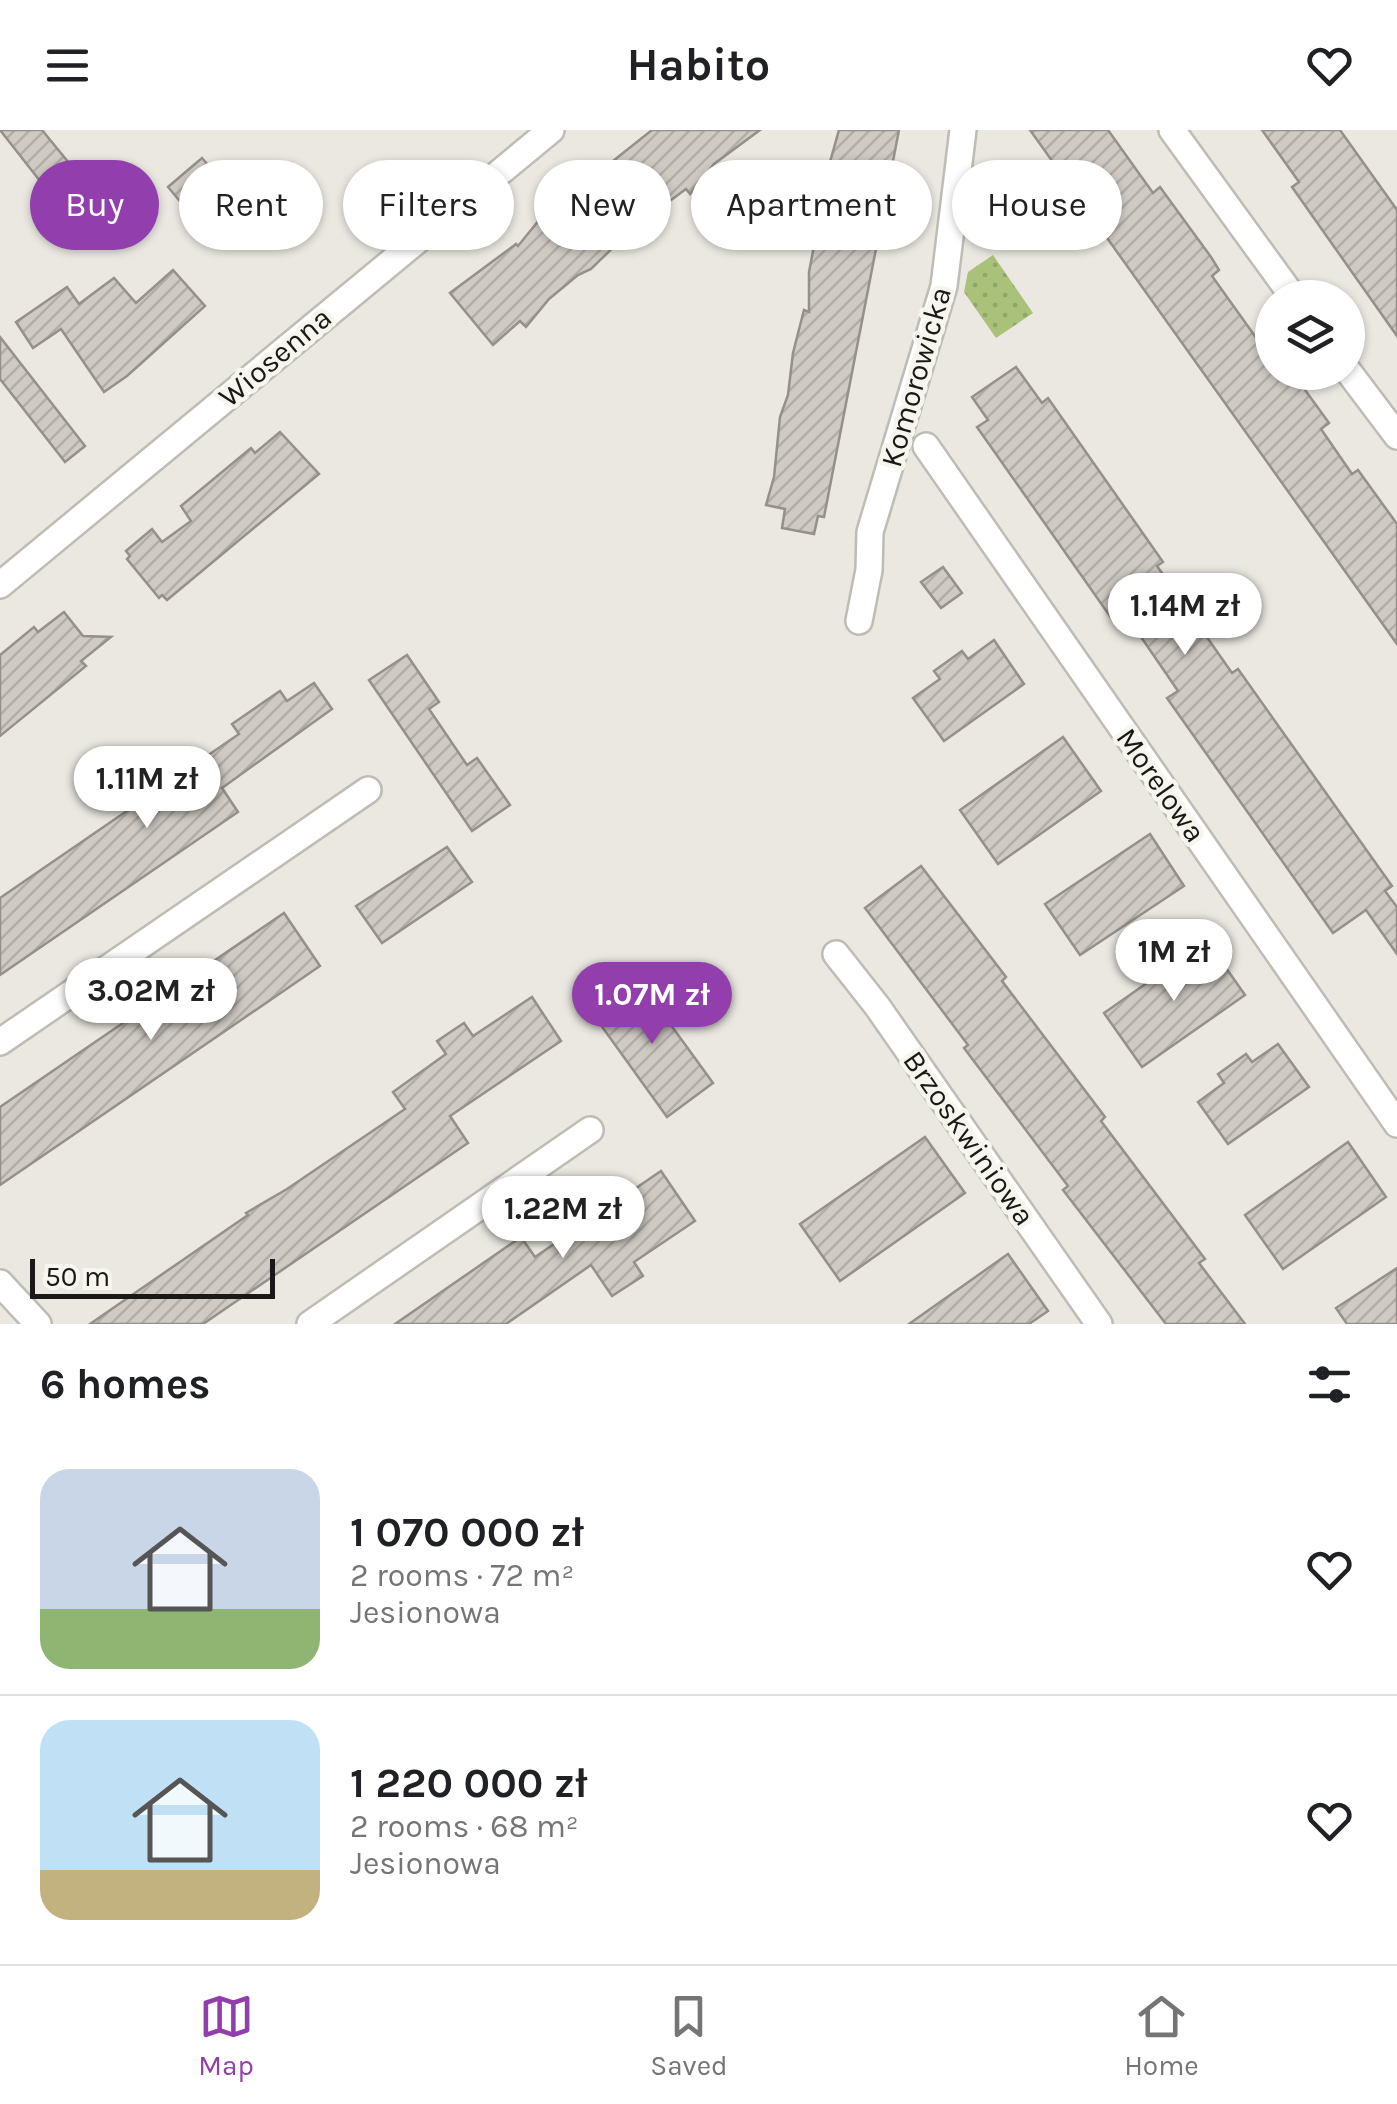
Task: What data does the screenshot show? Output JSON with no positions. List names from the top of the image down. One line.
{"streets":{"street":["Wiosenna","Komorowicka","Morelowa","Brzoskwiniowa"]},"scale_bar":"50 m","page":{"header":"Habito","chip":["Buy","Rent","Filters","New","Apartment","House"],"price":["1.14M zł","1.11M zł","1M zł","3.02M zł","1.07M zł","1.22M zł"],"scale":"50 m","heading":"6 homes","list":[{"name":"1 070 000 zł","note":"2 rooms · 72 m² · Jesionowa"},{"name":"1 220 000 zł","note":"2 rooms · 68 m² · Jesionowa"}],"tabs":["Map","Saved","Home"]}}
